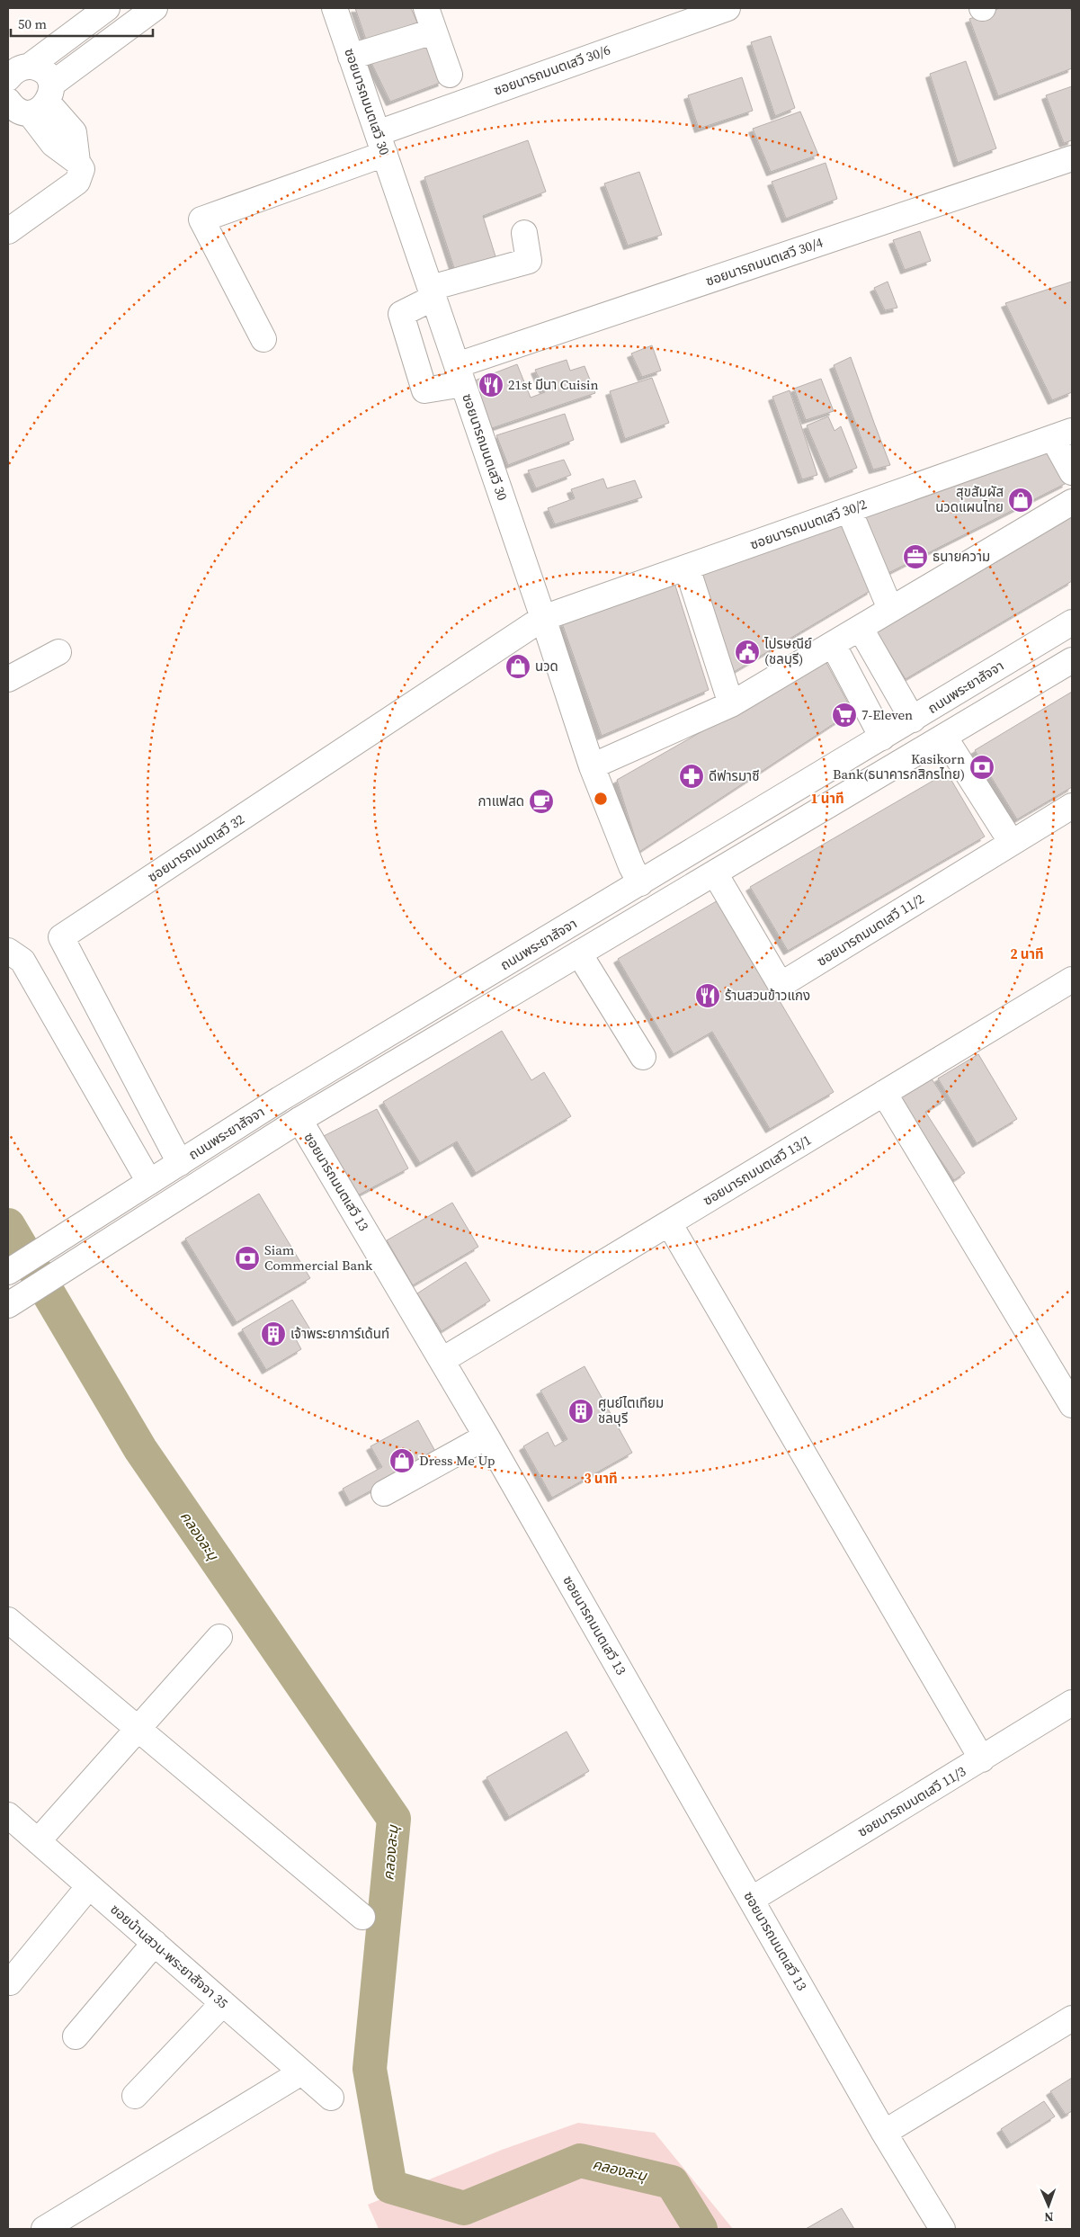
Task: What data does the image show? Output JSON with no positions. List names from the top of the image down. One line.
{"streets":{"street":["ซอยนารถมนตเสวี 30/6","ซอยนารถมนตเสวี 30","ซอยนารถมนตเสวี 30/4","ซอยนารถมนตเสวี 30/2","ถนนพระยาสัจจา","ซอยนารถมนตเสวี 32","ซอยนารถมนตเสวี 11/2","ซอยนารถมนตเสวี 13/1","ซอยนารถมนตเสวี 13","ซอยนารถมนตเสวี 11/3","ซอยบ้านสวน-พระยาสัจจา 35"]},"crossings":[["ซอยนารถมนตเสวี 30/6","ซอยนารถมนตเสวี 30"],["ซอยนารถมนตเสวี 30","ซอยนารถมนตเสวี 30/4"],["ซอยนารถมนตเสวี 30","ซอยนารถมนตเสวี 30/2"],["ซอยนารถมนตเสวี 30","ถนนพระยาสัจจา"],["ซอยนารถมนตเสวี 30","ซอยนารถมนตเสวี 32"],["ซอยนารถมนตเสวี 30/2","ซอยนารถมนตเสวี 32"],["ถนนพระยาสัจจา","ซอยนารถมนตเสวี 32"],["ถนนพระยาสัจจา","ซอยนารถมนตเสวี 11/2"],["ถนนพระยาสัจจา","ซอยนารถมนตเสวี 13"],["ซอยนารถมนตเสวี 13/1","ซอยนารถมนตเสวี 13"],["ซอยนารถมนตเสวี 13","ซอยนารถมนตเสวี 11/3"]],"water":["คลองละมุ"],"places":{"restaurant":["21st มีนา Cuisin","ร้านสวนข้าวแกง"],"shop":["สุขสัมผัส นวดแผนไทย","นวด","Dress Me Up"],"office":["ธนายความ"],"public building":["ไปรษณีย์ (ชลบุรี)"],"supermarket":["7-Eleven"],"bank":["Kasikorn Bank(ธนาคารกสิกรไทย)","Siam Commercial Bank"],"pharmacy":["ดีฟารมาซี"],"cafe":["กาแฟสด"],"building":["เจ้าพระยาการ์เด้นท์","ศูนย์ไตเทียม ชลบุรี"]},"scale_bar":"50 m","north":"bottom","rings":["1 นาที","2 นาที","3 นาที"]}
